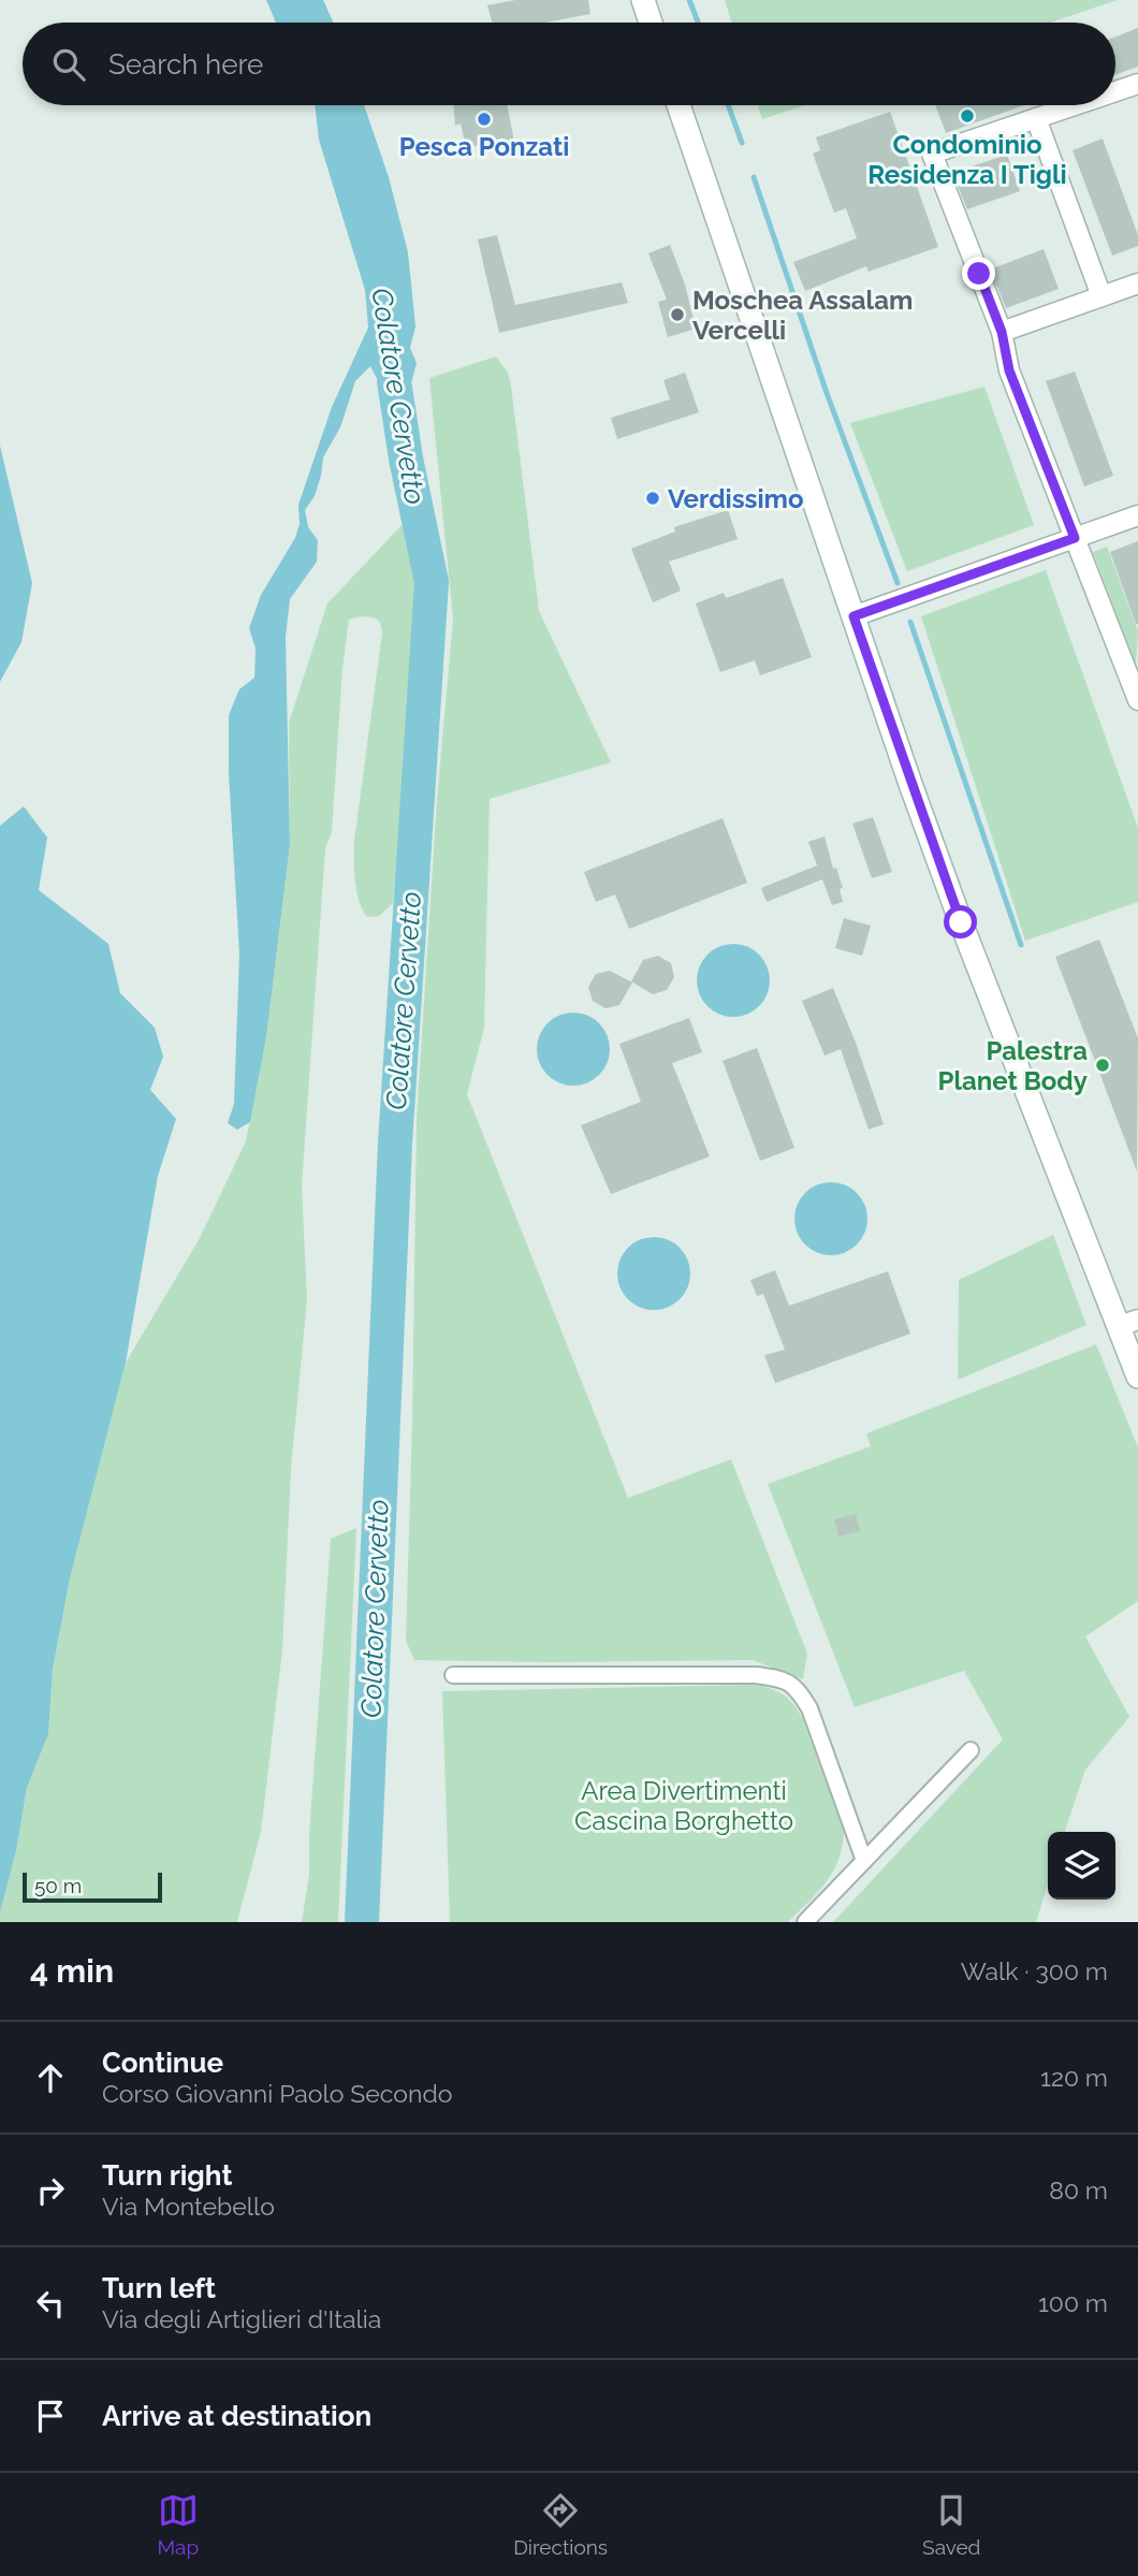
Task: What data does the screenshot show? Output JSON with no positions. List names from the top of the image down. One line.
{"water":["Colatore Cervetto"],"parks":["Area Divertimenti Cascina Borghetto"],"places":["Condominio Residenza I Tigli","Pesca Ponzati","Moschea Assalam Vercelli","Verdissimo","Palestra Planet Body"],"scale_bar":"50 m","page":{"search":"Search here","scale":"50 m","heading":["4 min","Walk · 300 m"],"list":[["Continue","Corso Giovanni Paolo Secondo","120 m"],["Turn right","Via Montebello","80 m"],["Turn left","Via degli Artiglieri d'Italia","100 m"],"Arrive at destination"],"nav":["Map","Directions","Saved"]}}
